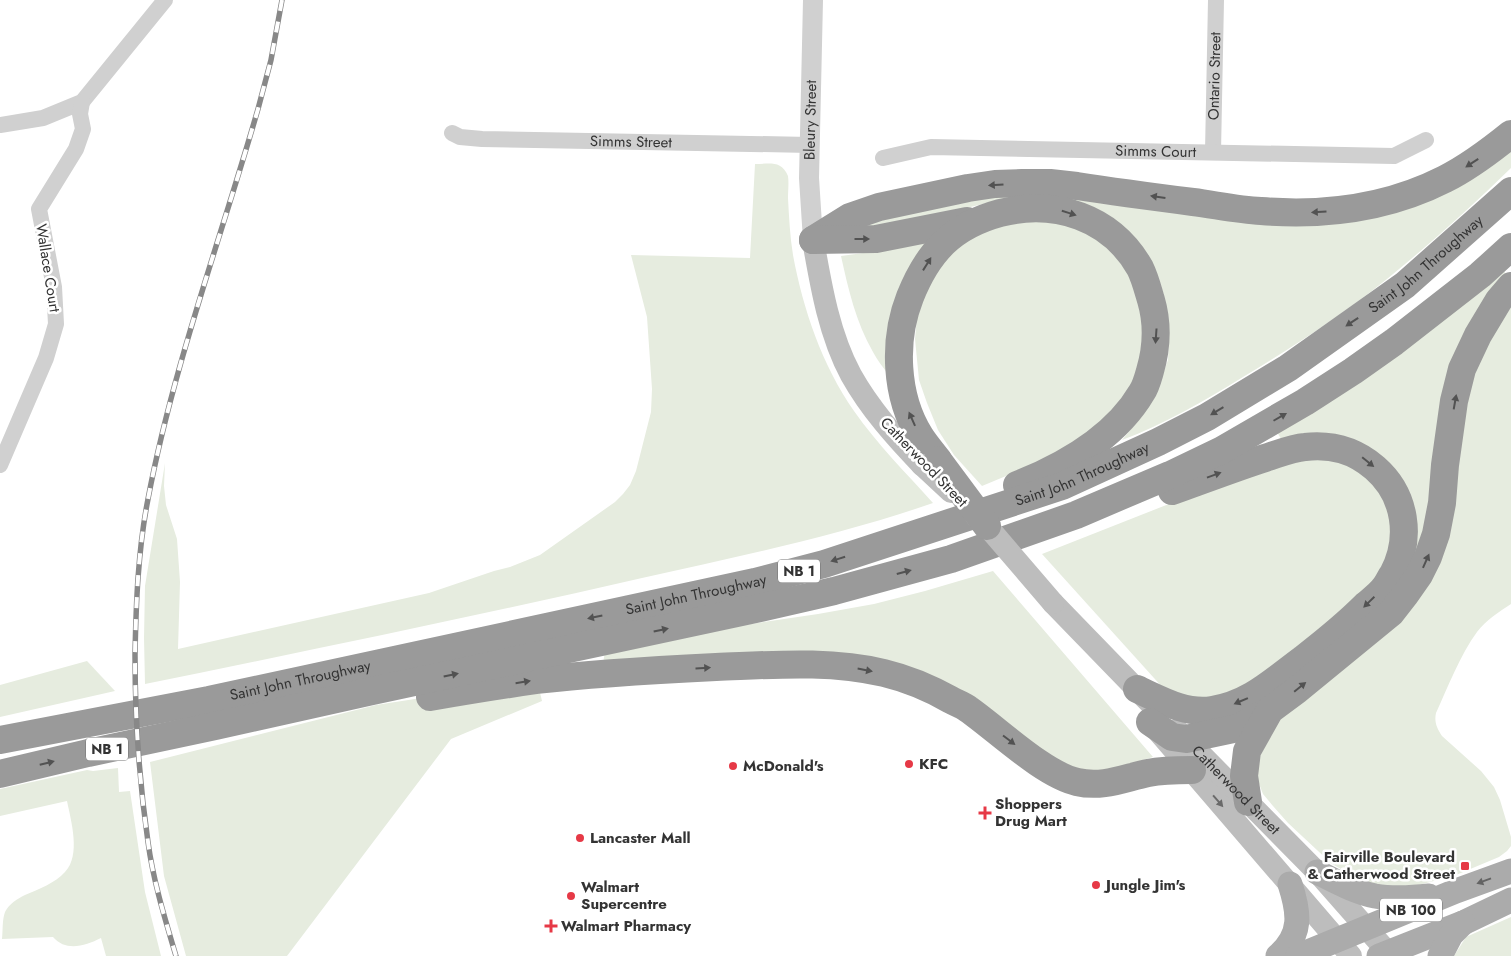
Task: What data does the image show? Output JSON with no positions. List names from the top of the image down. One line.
{"streets":{"highway":["Saint John Throughway","NB 1"],"main road":["Catherwood Street","NB 100"],"street":["Ontario Street","Bleury Street","Simms Street","Simms Court","Wallace Court"]},"crossings":[["Ontario Street","Simms Court"],["Bleury Street","Simms Street"],["Bleury Street","Catherwood Street"],["Catherwood Street","NB 100"]],"places":{"other":["KFC","McDonald's","Lancaster Mall","Jungle Jim's","Walmart Supercentre"],"health":["Shoppers Drug Mart","Walmart Pharmacy"],"transit":["Fairville Boulevard & Catherwood Street"]}}
